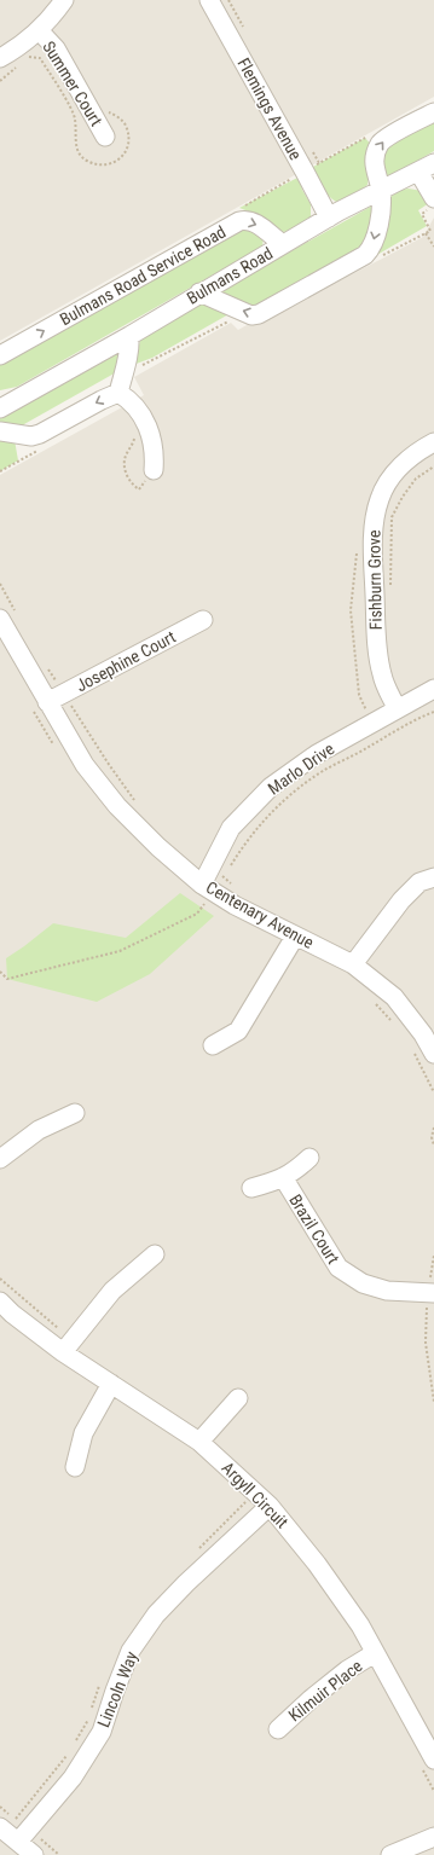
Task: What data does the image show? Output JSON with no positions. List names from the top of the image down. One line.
{"streets":{"street":["Summer Court","Flemings Avenue","Bulmans Road Service Road","Bulmans Road","Fishburn Grove","Josephine Court","Marlo Drive","Centenary Avenue","Brazil Court","Argyll Circuit","Lincoln Way","Kilmuir Place"]},"crossings":[["Flemings Avenue","Bulmans Road"],["Bulmans Road Service Road","Bulmans Road"],["Fishburn Grove","Marlo Drive"],["Josephine Court","Centenary Avenue"],["Marlo Drive","Centenary Avenue"],["Argyll Circuit","Lincoln Way"],["Argyll Circuit","Kilmuir Place"]],"one_way":["Bulmans Road Service Road"]}
